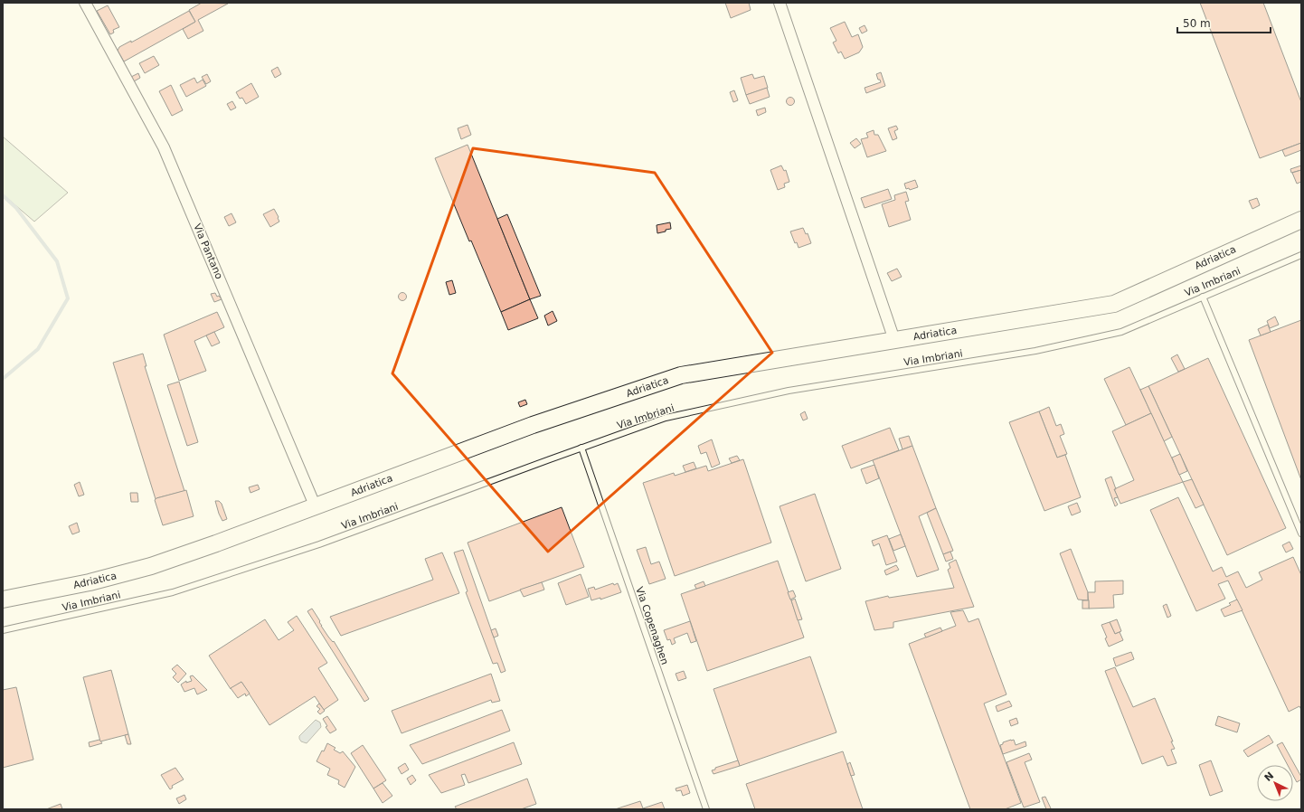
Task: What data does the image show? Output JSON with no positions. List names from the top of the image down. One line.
{"streets":{"main road":["Adriatica"],"street":["Via Pantano"],"lane":["Via Imbriani","Via Copenaghen"]},"crossings":[["Via Pantano","Adriatica"],["Via Imbriani","Via Copenaghen"]],"scale_bar":"50 m","north":"top left"}
